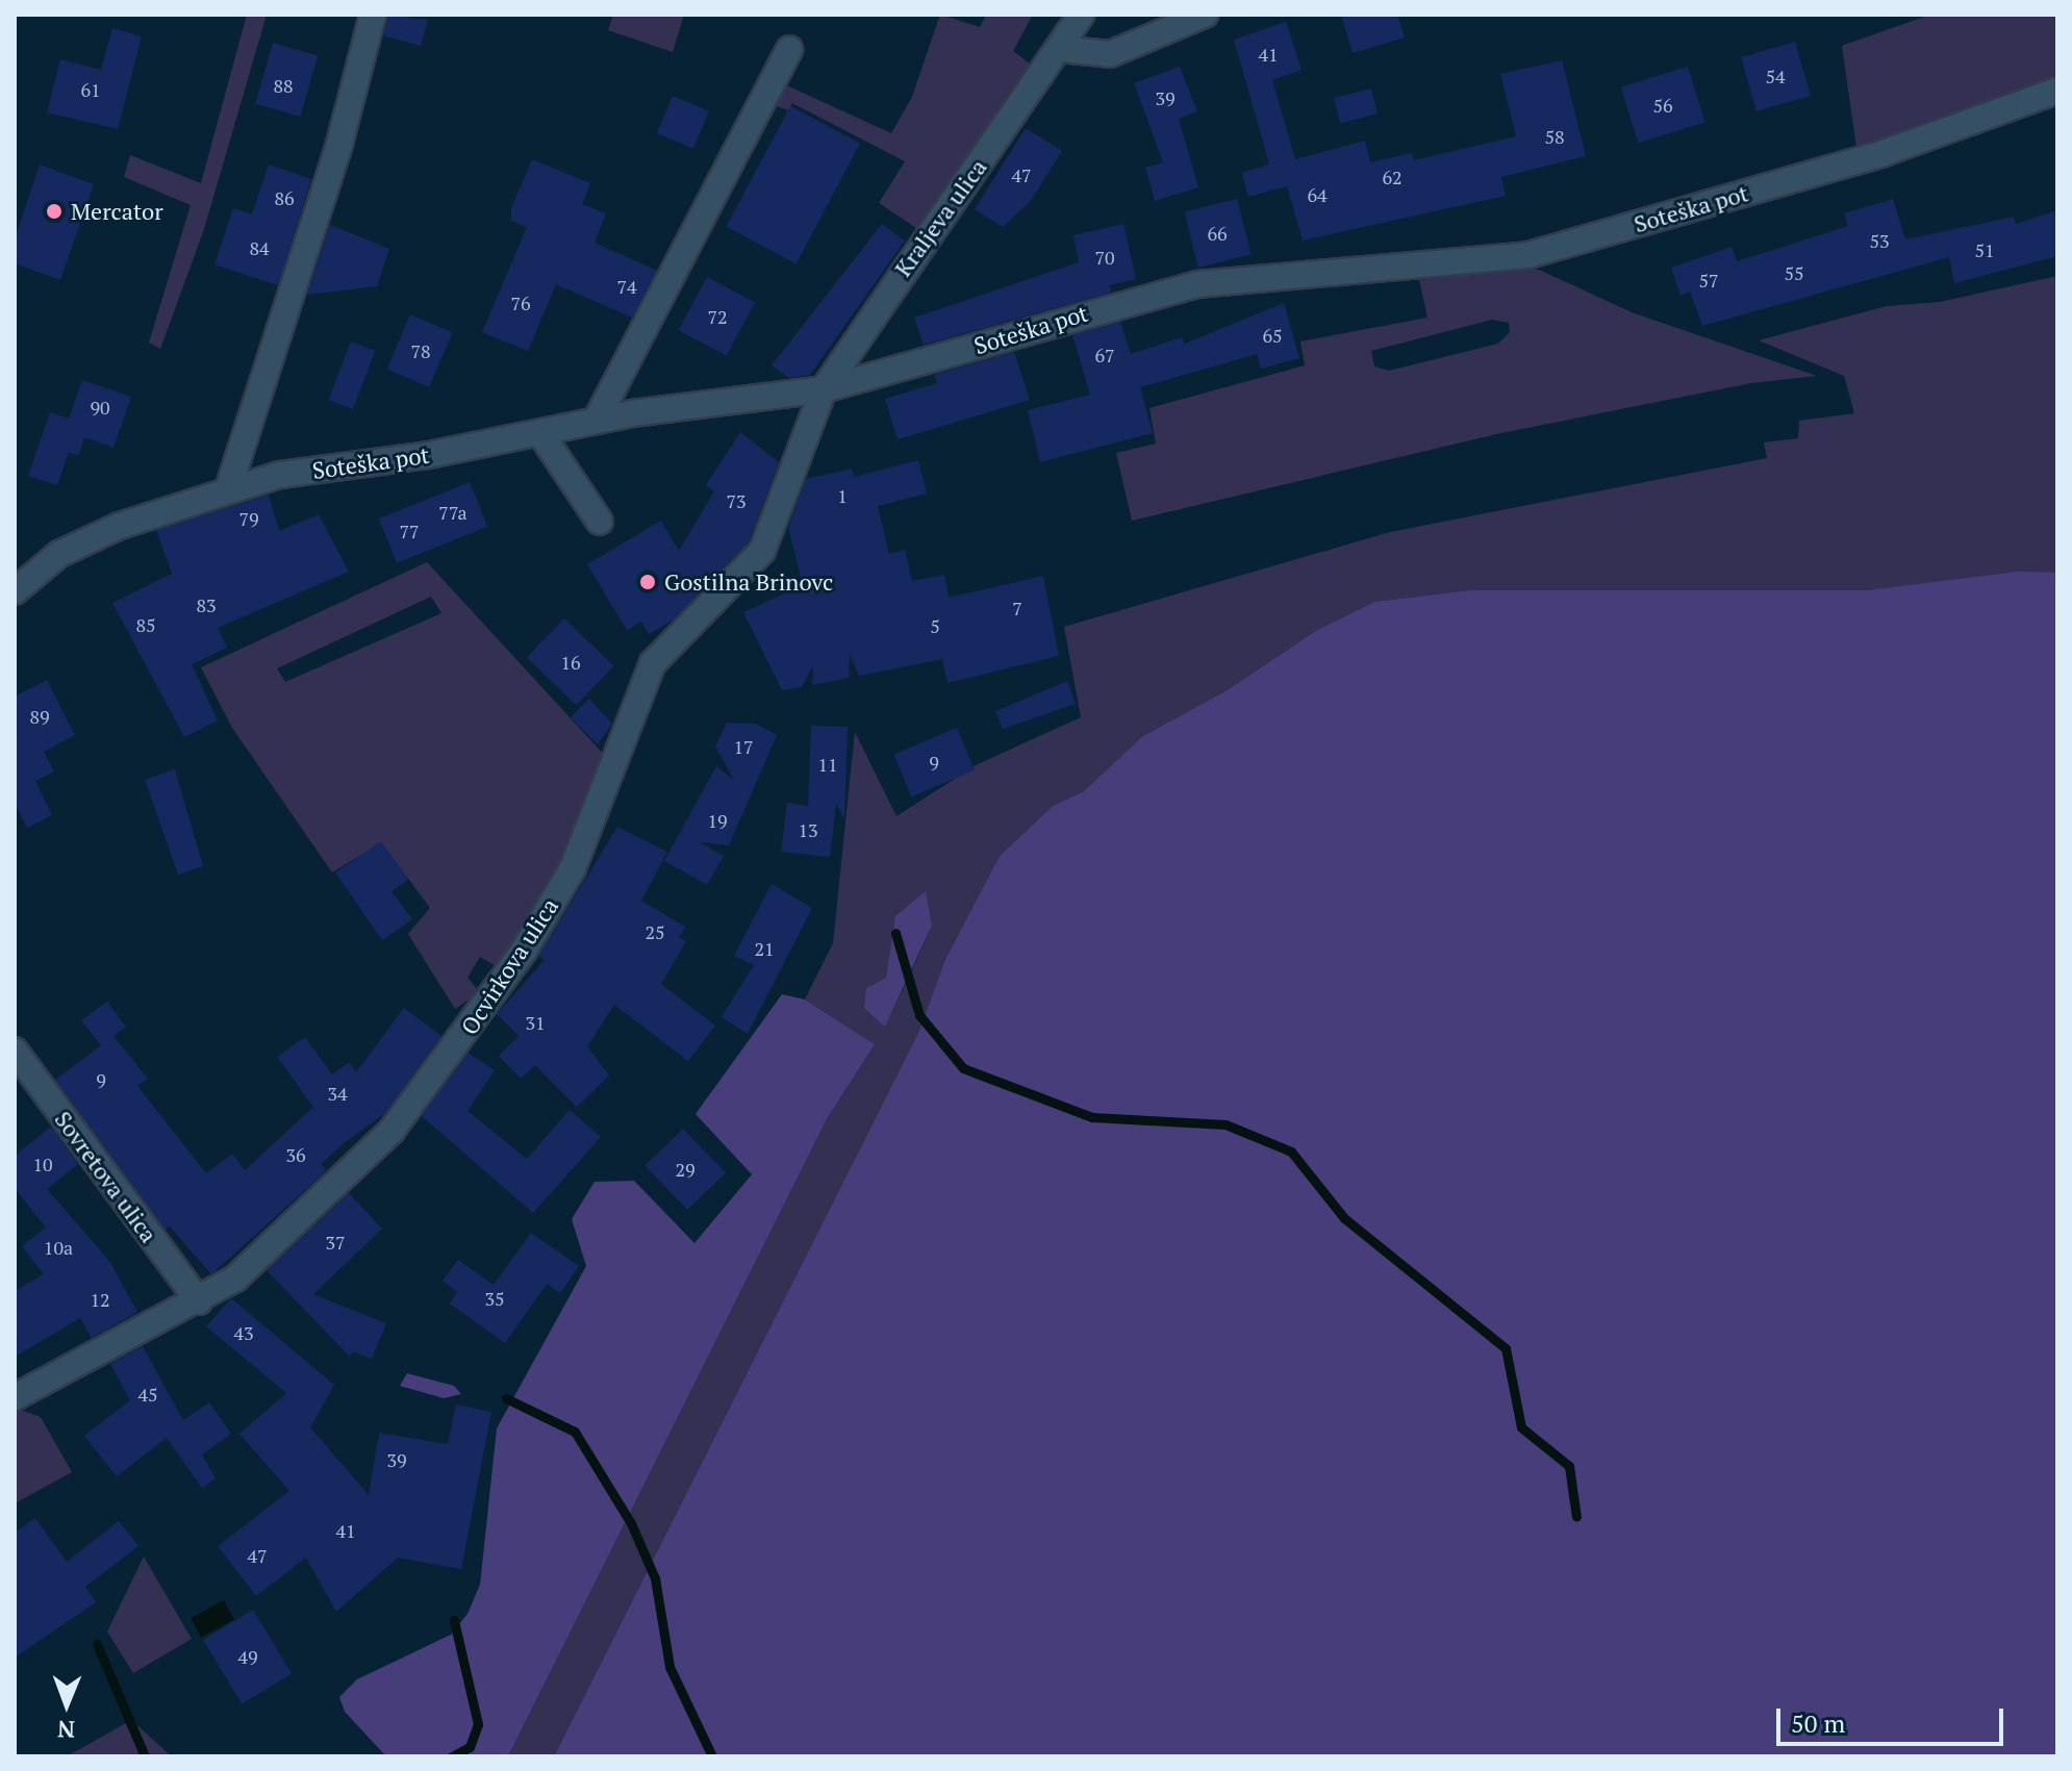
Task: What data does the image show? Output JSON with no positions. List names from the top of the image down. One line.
{"streets":{"street":["Soteška pot","Kraljeva ulica","Ocvirkova ulica","Sovretova ulica"]},"crossings":[["Soteška pot","Kraljeva ulica"],["Soteška pot","Ocvirkova ulica"],["Kraljeva ulica","Ocvirkova ulica"],["Ocvirkova ulica","Sovretova ulica"]],"places":["Mercator","Gostilna Brinovc"],"house_numbers":["41","54","88","61","39","56","58","47","62","64","86","66","53","84","51","70","55","57","74","76","72","65","78","67","90","1","73","77a","79","77","83","7","85","5","16","89","17","9","11","19","13","25","21","31","9","34","36","10","29","37","10a","35","12","43","45","39","41","47","49"],"scale_bar":"50 m","north":"bottom"}
